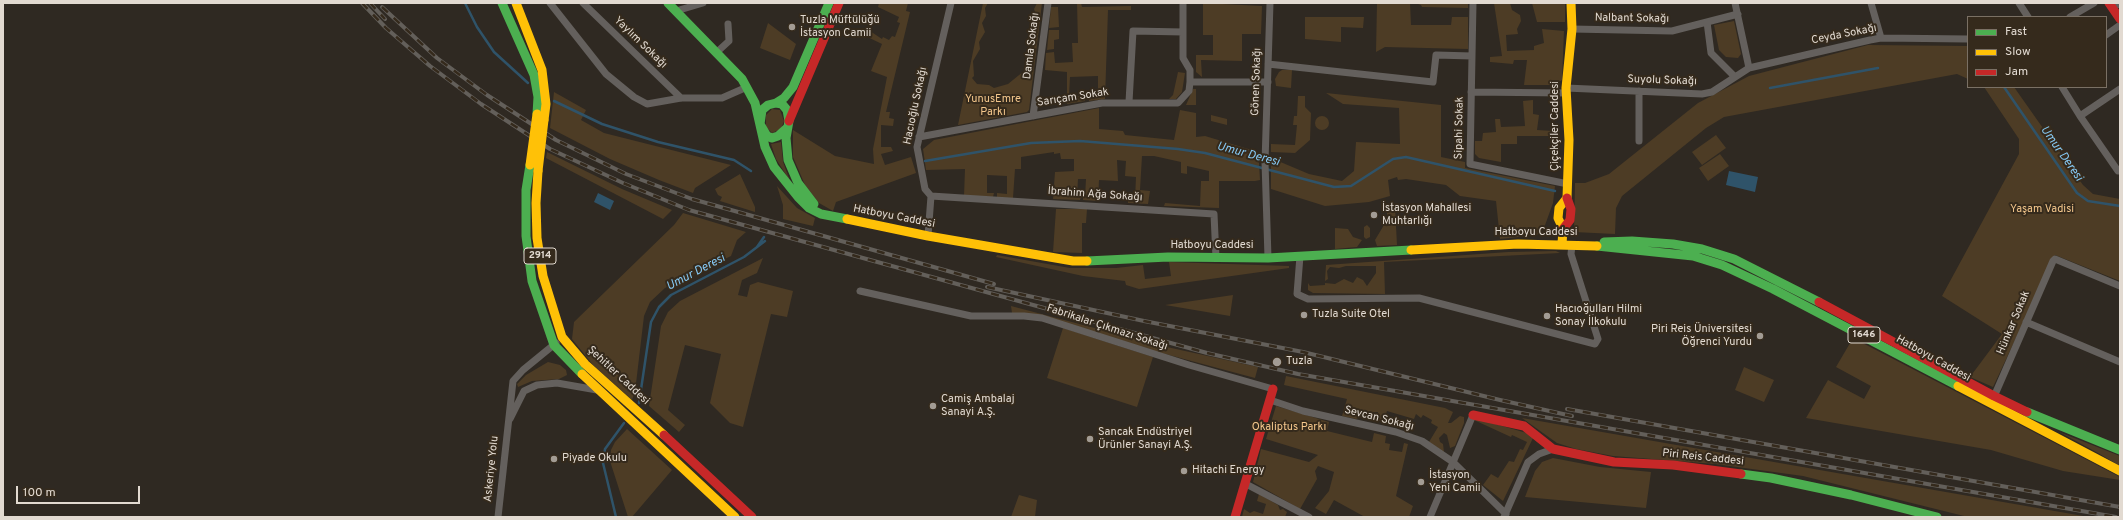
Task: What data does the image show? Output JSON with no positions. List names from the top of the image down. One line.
{"streets":{"main road":["Çiçekçiler Caddesi","Hatboyu Caddesi","2914","1646","Şehitler Caddesi","Piri Reis Caddesi"],"street":["Nalbant Sokağı","Ceyda Sokağı","Yaylım Sokağı","Damla Sokağı","Suyolu Sokağı","Gönen Sokağı","Sarıçam Sokak","Hacıoğlu Sokağı","Sipahi Sokak","İbrahim Ağa Sokağı","Hünkar Sokak","Fabrikalar Çıkmazı Sokağı","Sevcan Sokağı","Askeriye Yolu"]},"crossings":[["Nalbant Sokağı","Çiçekçiler Caddesi"],["Ceyda Sokağı","Suyolu Sokağı"],["Damla Sokağı","Sarıçam Sokak"],["Suyolu Sokağı","Çiçekçiler Caddesi"],["Suyolu Sokağı","Sipahi Sokak"],["Gönen Sokağı","Hatboyu Caddesi"],["Sarıçam Sokak","Hacıoğlu Sokağı"],["Hacıoğlu Sokağı","İbrahim Ağa Sokağı"],["Çiçekçiler Caddesi","Sipahi Sokak"],["Çiçekçiler Caddesi","Hatboyu Caddesi"],["İbrahim Ağa Sokağı","Hatboyu Caddesi"],["Hatboyu Caddesi","Hünkar Sokak"],["Şehitler Caddesi","Askeriye Yolu"]],"water":["Umur Deresi"],"parks":["YunusEmre Parkı","Yaşam Vadisi","Okaliptus Parkı"],"places":["Tuzla Müftülüğü İstasyon Camii","İstasyon Mahallesi Muhtarlığı","Tuzla Suite Otel","Hacıoğulları Hilmi Sonay İlkokulu","Piri Reis Üniversitesi Öğrenci Yurdu","Tuzla","Camiş Ambalaj Sanayi A.Ş.","Sancak Endüstriyel Ürünler Sanayi A.Ş.","Piyade Okulu","Hitachi Energy","İstasyon Yeni Camii"],"legend":["Fast","Slow","Jam"],"scale_bar":"100 m"}
